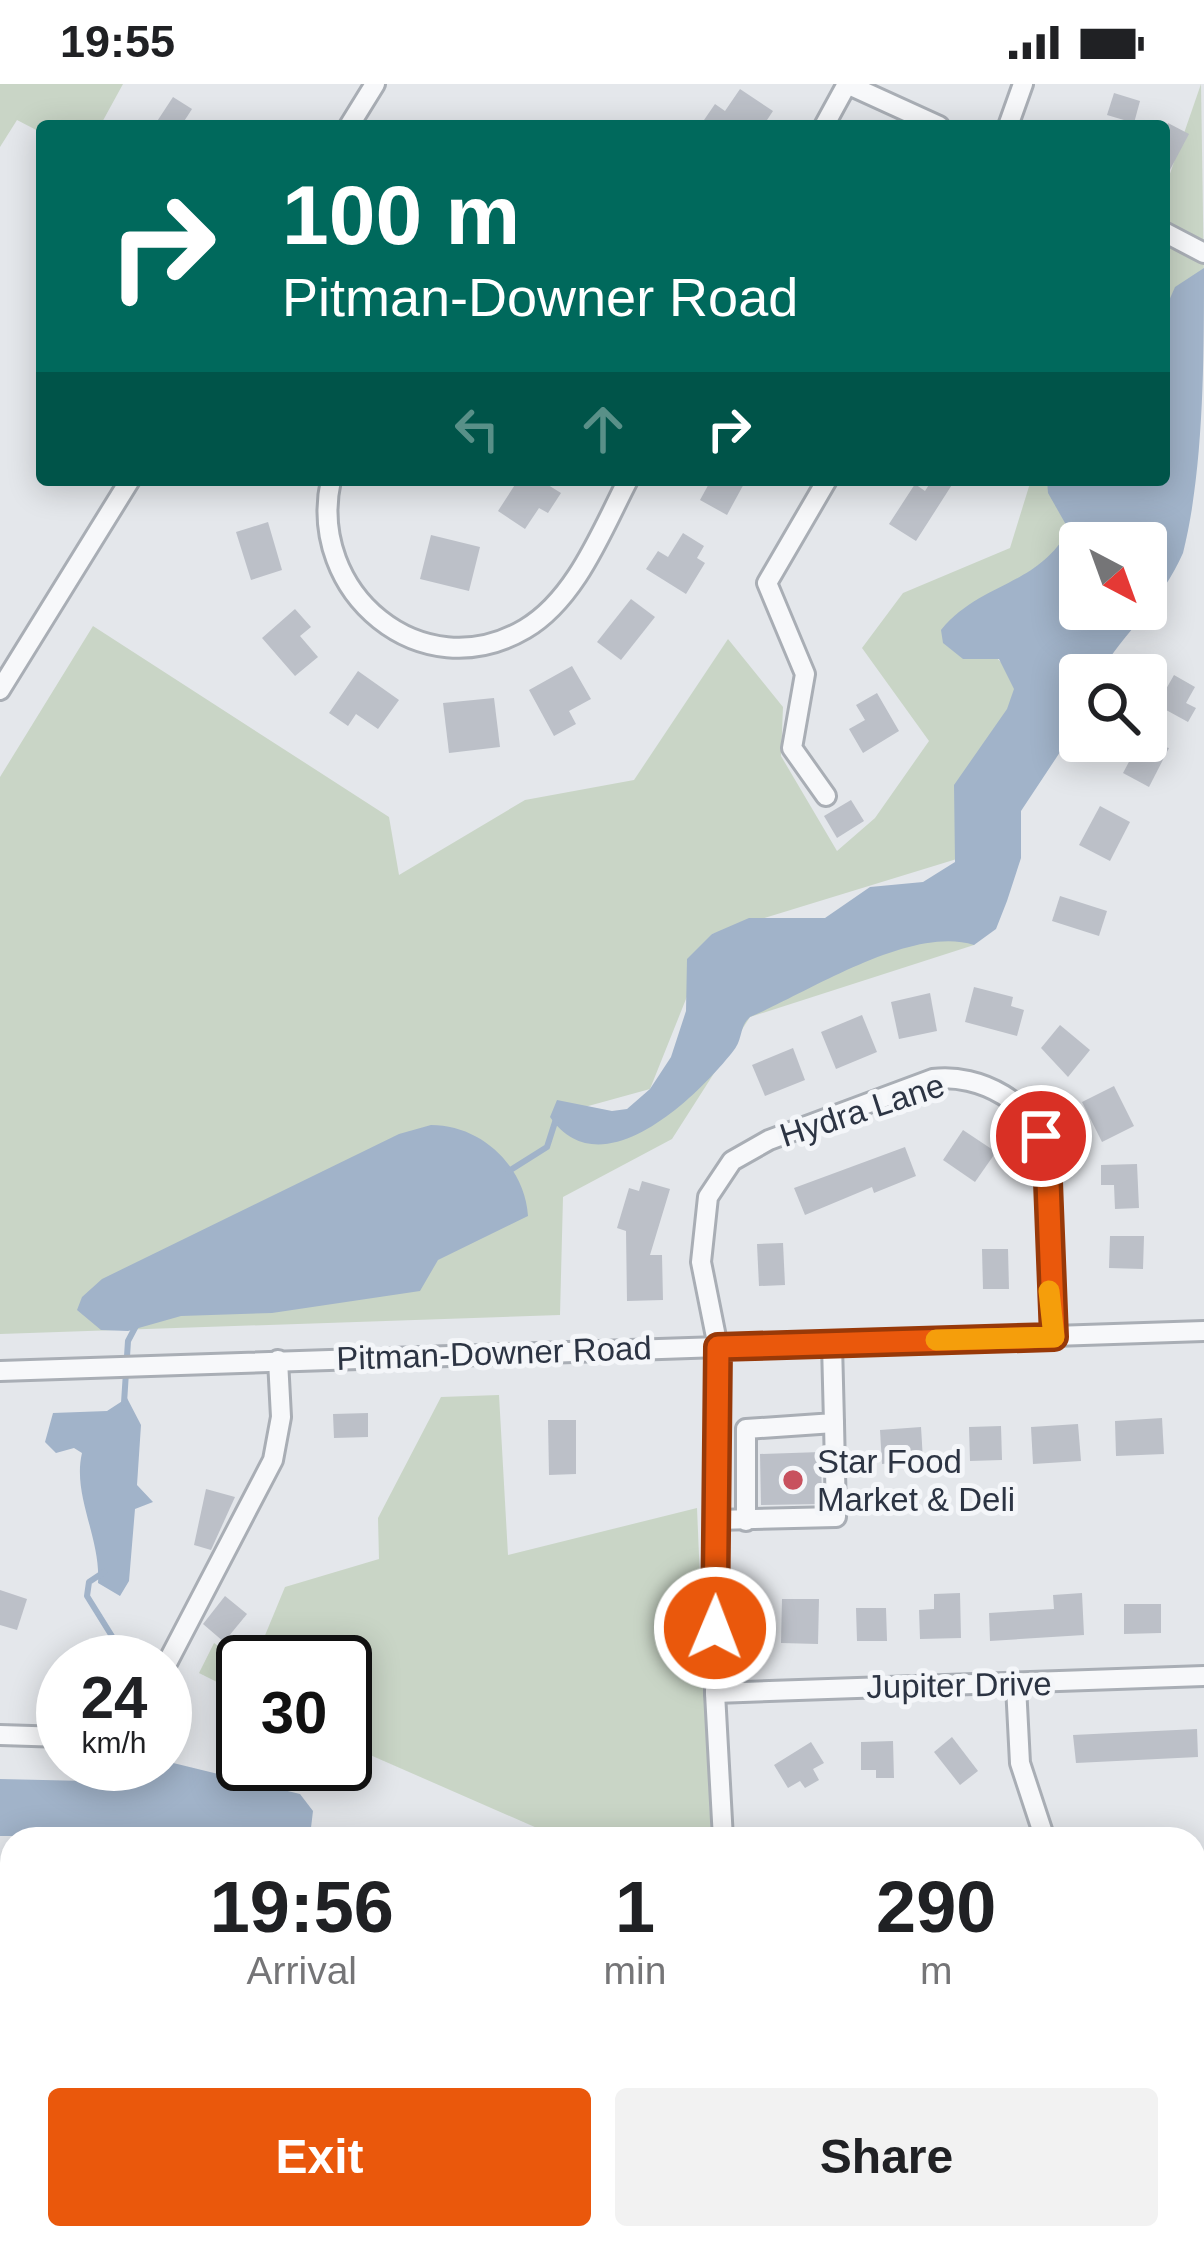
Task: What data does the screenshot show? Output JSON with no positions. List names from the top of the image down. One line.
{"streets":{"street":["Hydra Lane","Pitman-Downer Road","Jupiter Drive"]},"crossings":[["Hydra Lane","Pitman-Downer Road"],["Hydra Lane","Jupiter Drive"]],"places":["Star Food Market & Deli"],"north":"bottom right","page":{"status":"19:55","turn":["100 m","Pitman-Downer Road"],"speed":"24 km/h","limit":"30","eta":["19:56","Arrival","1","min","290","m"],"buttons":["Exit","Share"]}}
